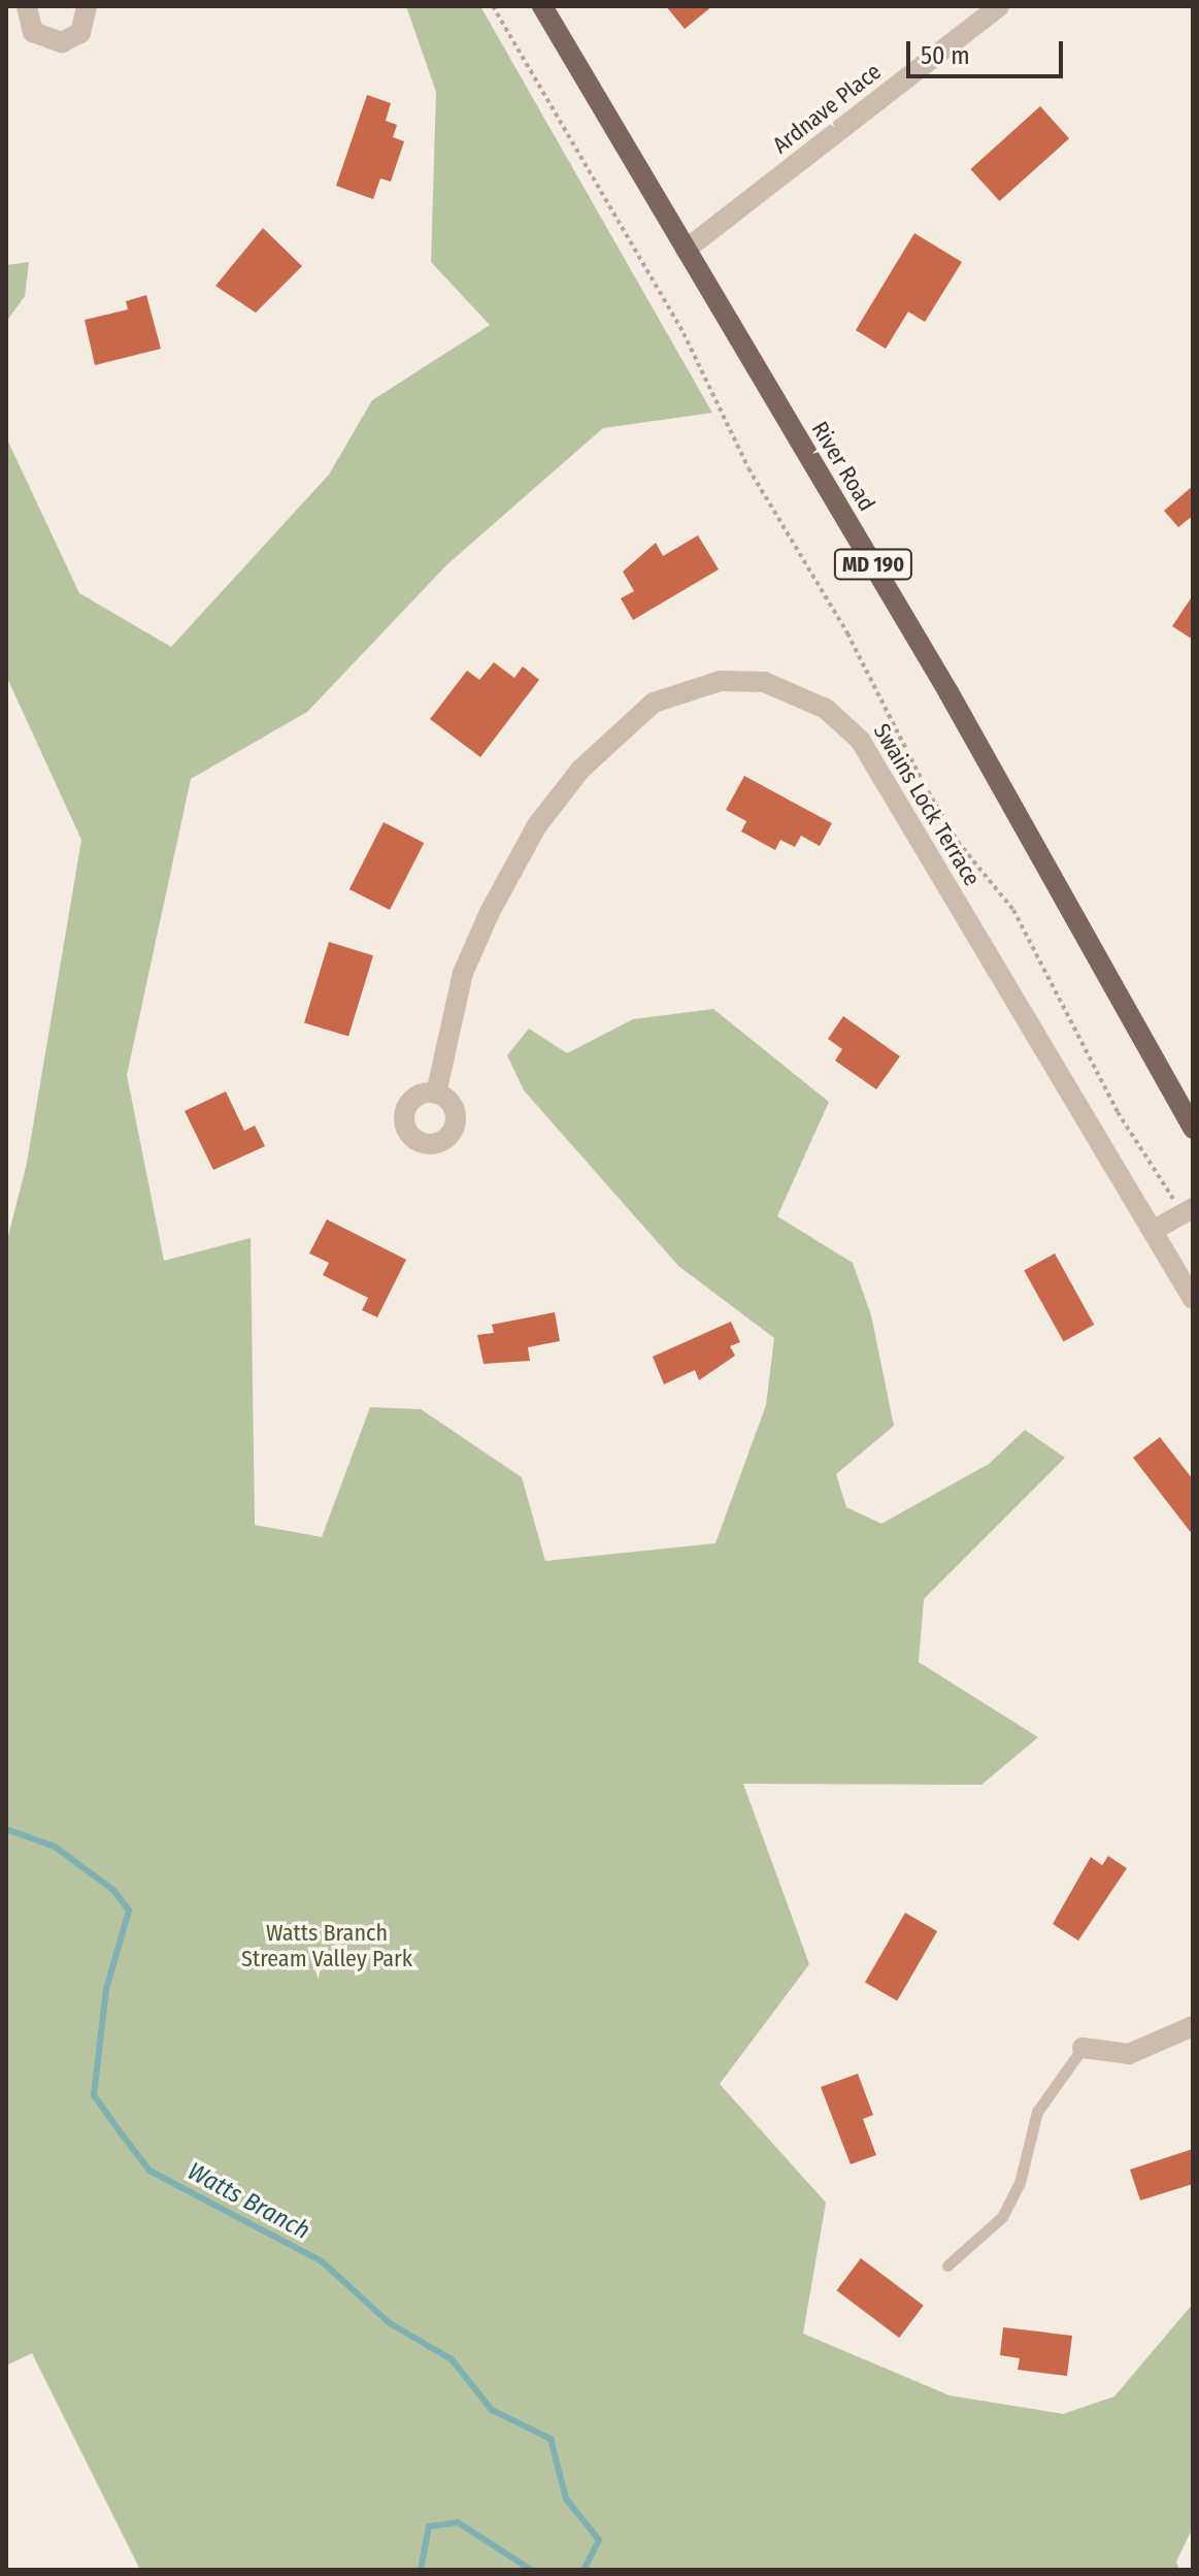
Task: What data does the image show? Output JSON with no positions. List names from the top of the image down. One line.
{"streets":{"main road":["River Road","MD 190"],"street":["Ardnave Place","Swains Lock Terrace"]},"crossings":[["Ardnave Place","River Road"]],"water":["Watts Branch"],"parks":["Watts Branch Stream Valley Park"],"scale_bar":"50 m"}
